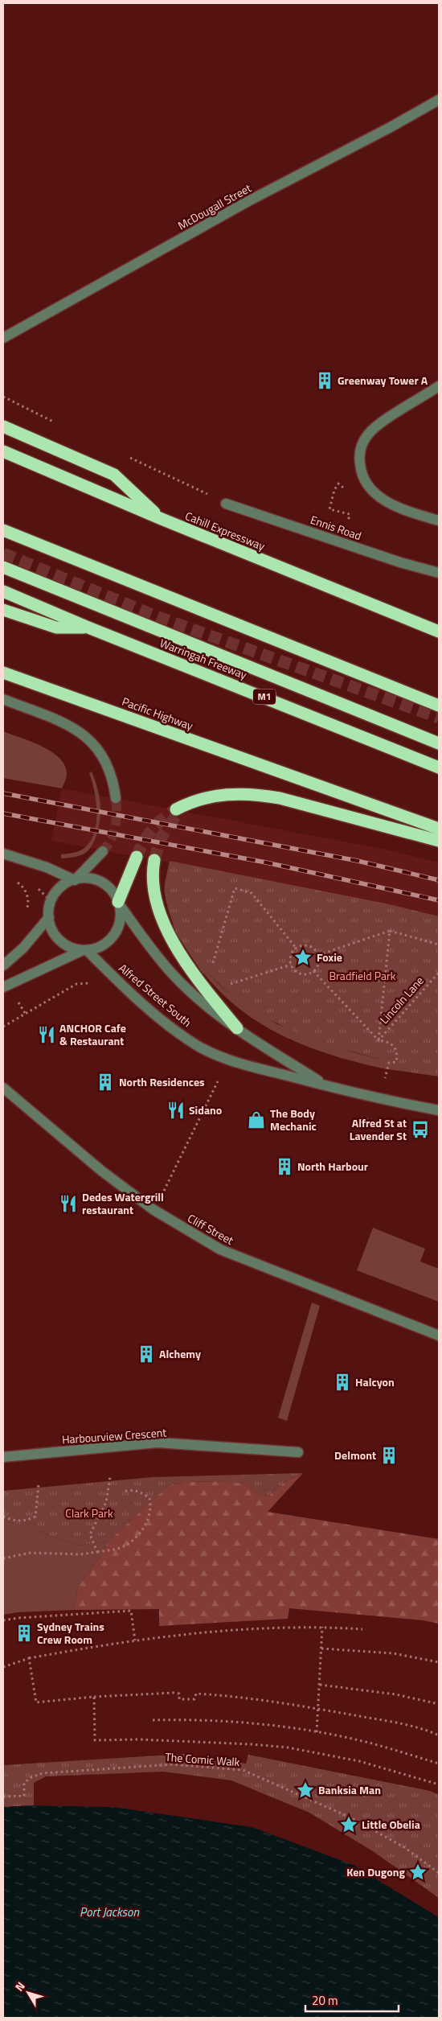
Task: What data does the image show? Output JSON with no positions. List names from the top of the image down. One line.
{"streets":{"highway":["Cahill Expressway","Warringah Freeway","M1","Pacific Highway"],"street":["McDougall Street","Ennis Road","Alfred Street South","Cliff Street","Harbourview Crescent"],"path":["Lincoln Lane","The Comic Walk"]},"crossings":[["Warringah Freeway","M1"]],"water":["Port Jackson"],"parks":["Bradfield Park","Clark Park"],"places":{"building":["Greenway Tower A","North Residences","North Harbour","Alchemy","Halcyon","Delmont","Sydney Trains Crew Room"],"place":["Foxie","Banksia Man","Little Obelia","Ken Dugong"],"restaurant":["ANCHOR Cafe & Restaurant","Sidano","Dedes Watergrill restaurant"],"shop":["The Body Mechanic"],"bus stop":["Alfred St at Lavender St"]},"scale_bar":"20 m","north":"top left"}
